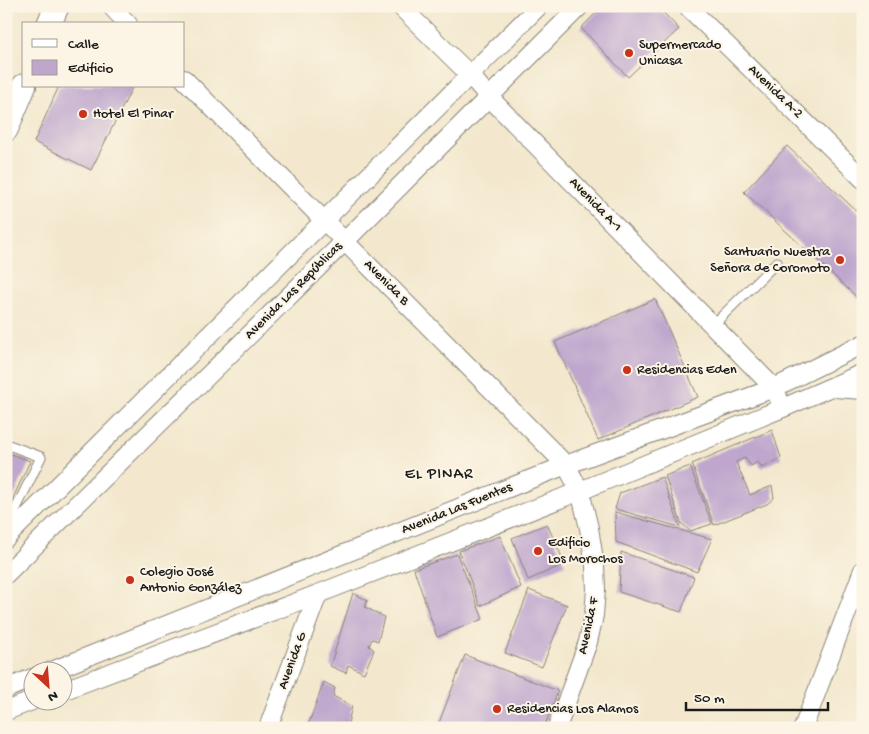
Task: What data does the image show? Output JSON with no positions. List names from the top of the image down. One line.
{"streets":{"street":["Avenida A-2","Avenida A-1","Avenida B","Avenida Las Repúblicas","Avenida Las Fuentes","Avenida F","Avenida G"]},"crossings":[["Avenida A-1","Avenida Las Repúblicas"],["Avenida A-1","Avenida Las Fuentes"],["Avenida B","Avenida Las Repúblicas"],["Avenida B","Avenida Las Fuentes"],["Avenida B","Avenida F"],["Avenida Las Fuentes","Avenida F"],["Avenida Las Fuentes","Avenida G"]],"districts":["EL PINAR"],"places":["Supermercado Unicasa","Hotel El Pinar","Santuario Nuestra Señora de Coromoto","Residencias Eden","Edificio Los Morochos","Colegio José Antonio González","Residencias Los Alamos"],"legend":["Calle","Edificio"],"scale_bar":"50 m","north":"bottom right"}
